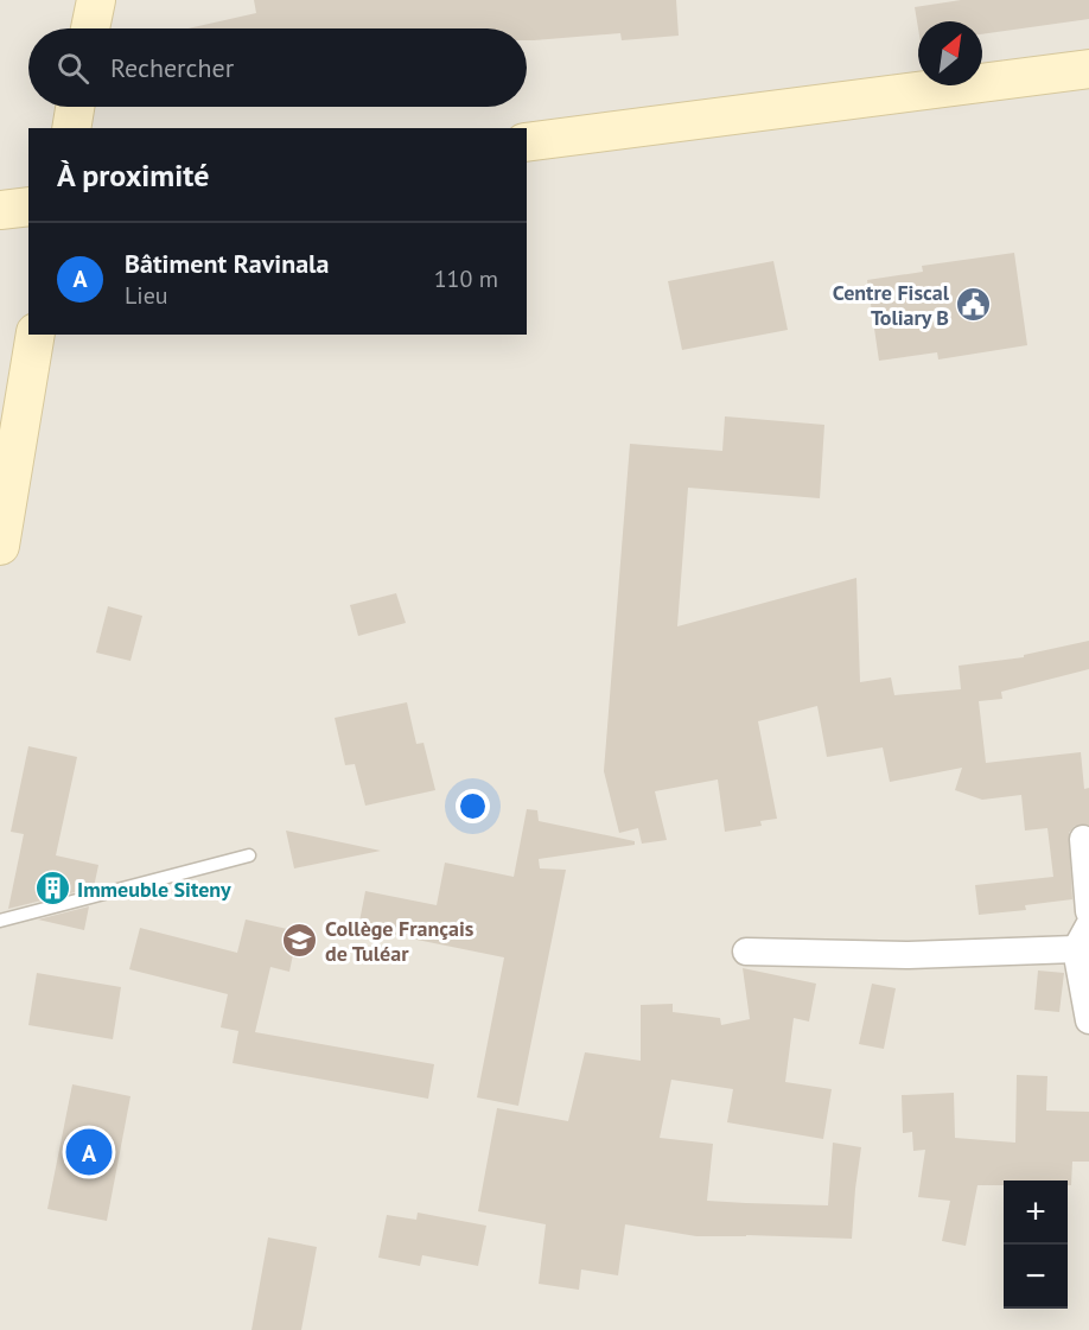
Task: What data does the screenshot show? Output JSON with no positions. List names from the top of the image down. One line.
{"places":{"public building":["Centre Fiscal Toliary B"],"building":["Immeuble Siteny"],"school or university":["Collège Français de Tuléar"]},"north":"top right","page":{"search":"Rechercher","heading":"À proximité","list":[{"mark":"A","name":"Bâtiment Ravinala","note":"Lieu","value":"110 m"}],"pins":"A","map_buttons":["+","−"]}}
